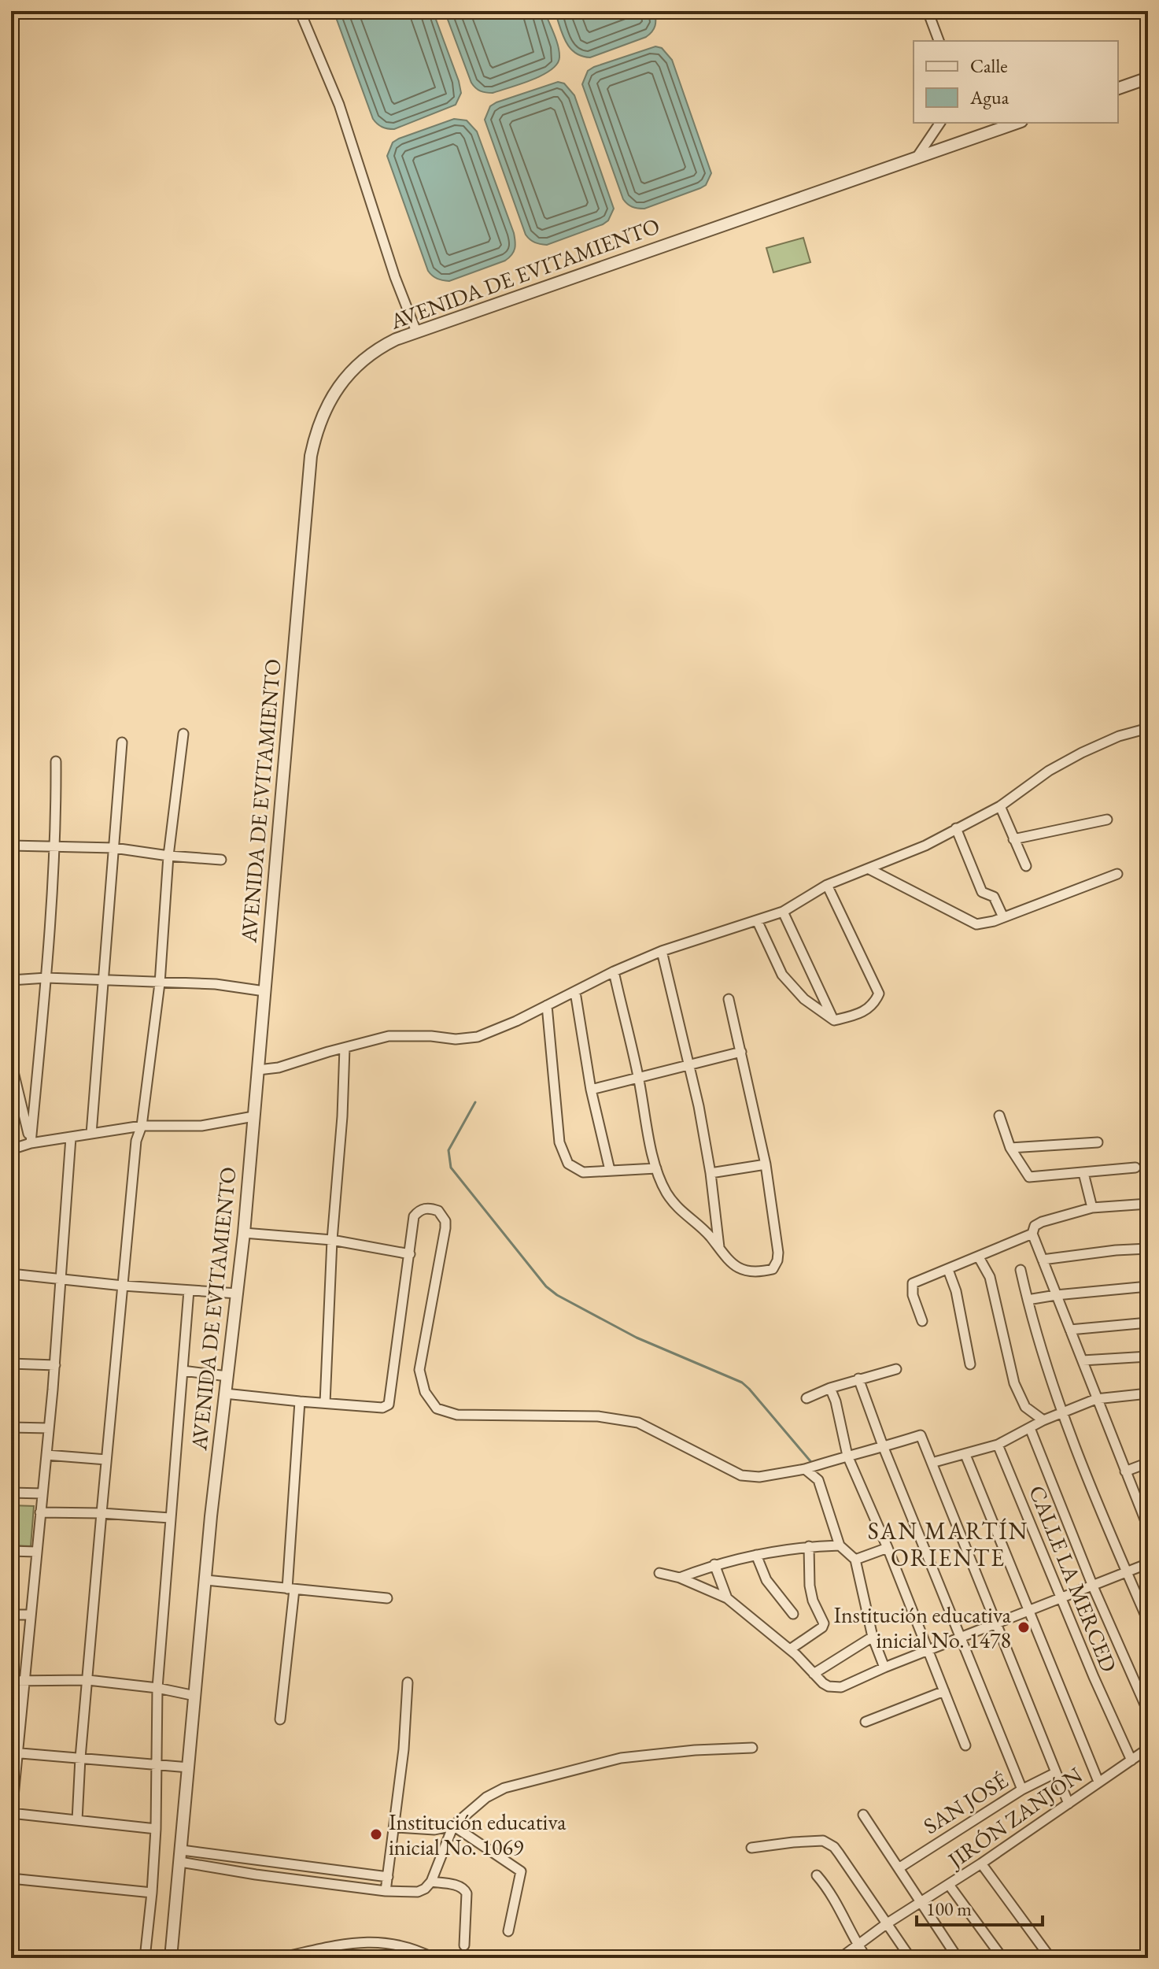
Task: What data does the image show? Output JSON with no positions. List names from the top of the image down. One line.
{"streets":{"street":["AVENIDA DE EVITAMIENTO","CALLE LA MERCED","SAN JOSÉ","JIRÓN ZANJÓN"]},"crossings":[["CALLE LA MERCED","JIRÓN ZANJÓN"]],"districts":["SAN MARTÍN ORIENTE"],"places":["Institución educativa inicial No. 1478","Institución educativa inicial No. 1069"],"legend":["Calle","Agua"],"scale_bar":"100 m"}
